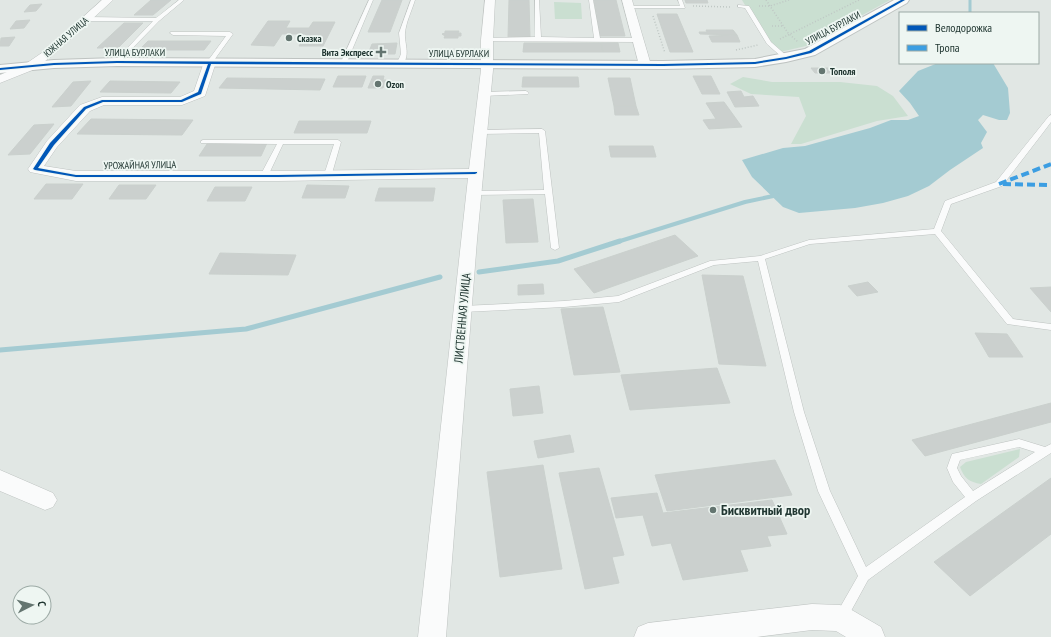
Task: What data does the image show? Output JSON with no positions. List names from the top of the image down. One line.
{"streets":{"street":["УЛИЦА БУРЛАКИ","ЮЖНАЯ УЛИЦА","УРОЖАЙНАЯ УЛИЦА","ЛИСТВЕННАЯ УЛИЦА"]},"crossings":[["УЛИЦА БУРЛАКИ","ЮЖНАЯ УЛИЦА"],["УЛИЦА БУРЛАКИ","УРОЖАЙНАЯ УЛИЦА"],["УЛИЦА БУРЛАКИ","ЛИСТВЕННАЯ УЛИЦА"],["УРОЖАЙНАЯ УЛИЦА","ЛИСТВЕННАЯ УЛИЦА"]],"places":{"other":["Сказка","Тополя","Ozon","Бисквитный двор"],"health":["Вита Экспресс"]},"legend":["Велодорожка","Тропа"],"north":"right"}
